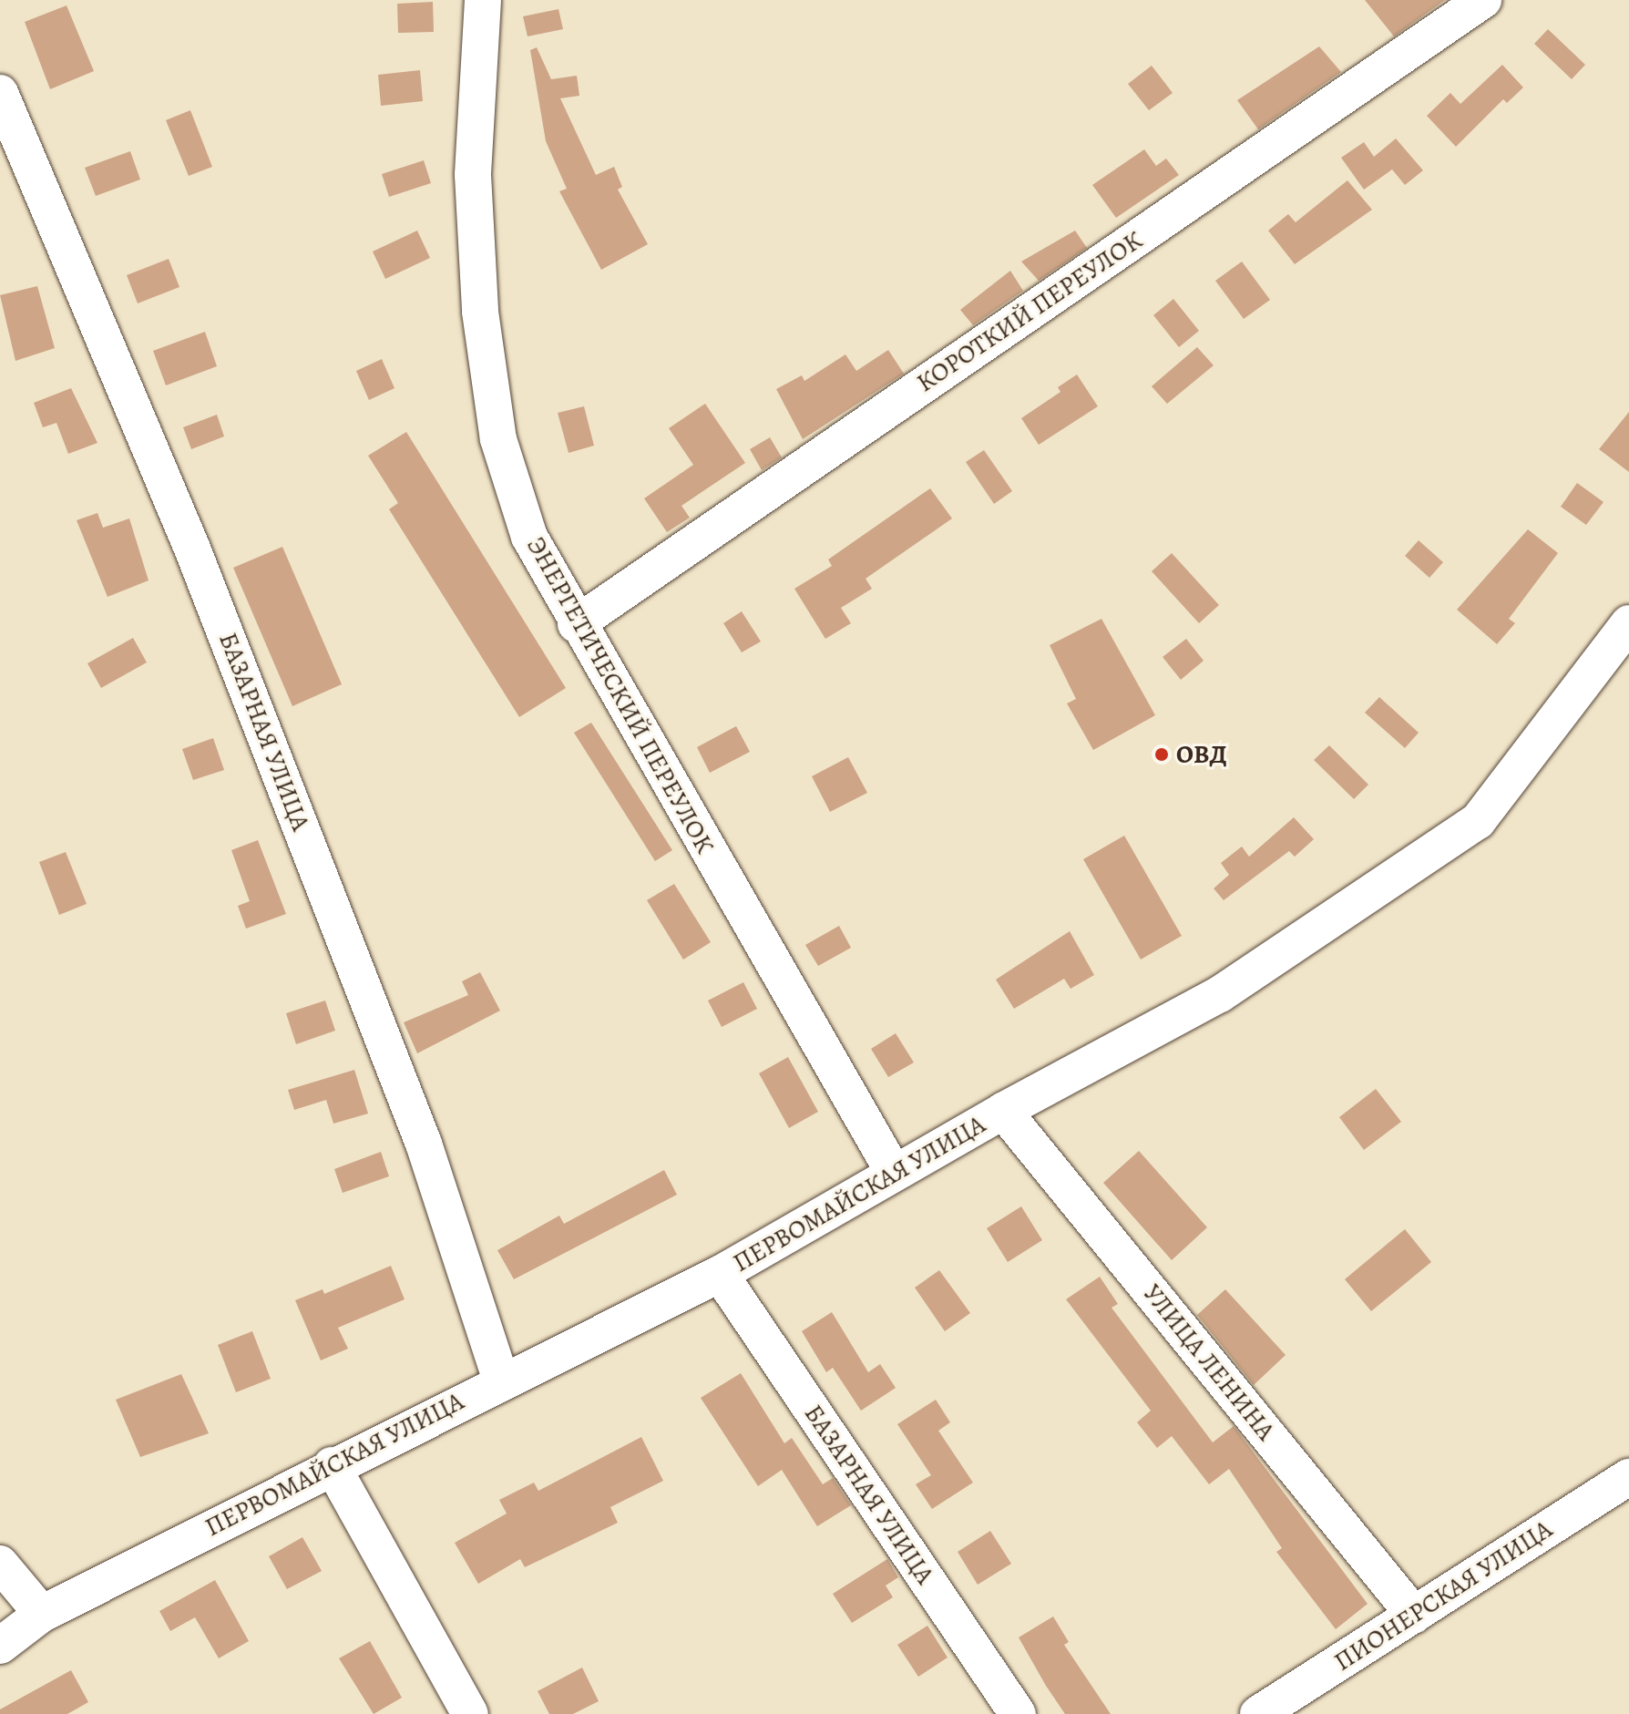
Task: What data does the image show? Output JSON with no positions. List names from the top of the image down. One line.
{"streets":{"street":["КОРОТКИЙ ПЕРЕУЛОК","ЭНЕРГЕТИЧЕСКИЙ ПЕРЕУЛОК","БАЗАРНАЯ УЛИЦА","ПЕРВОМАЙСКАЯ УЛИЦА","УЛИЦА ЛЕНИНА","ПИОНЕРСКАЯ УЛИЦА"]},"crossings":[["КОРОТКИЙ ПЕРЕУЛОК","ЭНЕРГЕТИЧЕСКИЙ ПЕРЕУЛОК"],["ЭНЕРГЕТИЧЕСКИЙ ПЕРЕУЛОК","ПЕРВОМАЙСКАЯ УЛИЦА"],["БАЗАРНАЯ УЛИЦА","ПЕРВОМАЙСКАЯ УЛИЦА"],["ПЕРВОМАЙСКАЯ УЛИЦА","УЛИЦА ЛЕНИНА"],["УЛИЦА ЛЕНИНА","ПИОНЕРСКАЯ УЛИЦА"]],"places":["ОВД"]}
